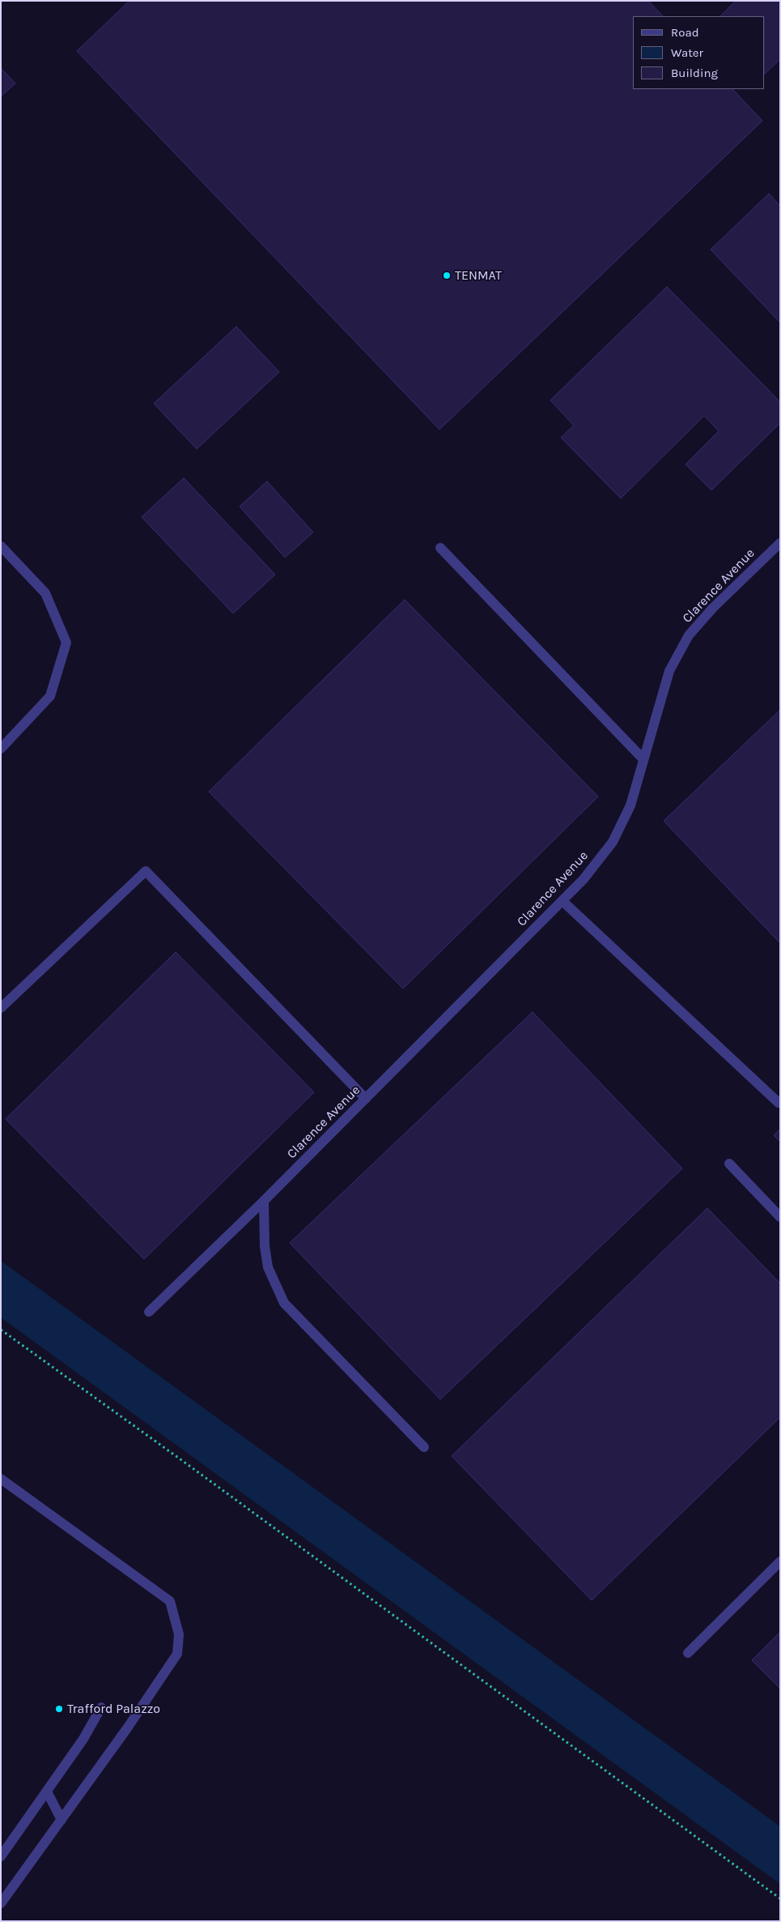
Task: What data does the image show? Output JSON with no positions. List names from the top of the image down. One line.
{"streets":{"street":["Clarence Avenue"]},"places":["TENMAT","Trafford Palazzo"],"legend":["Road","Water","Building"]}
